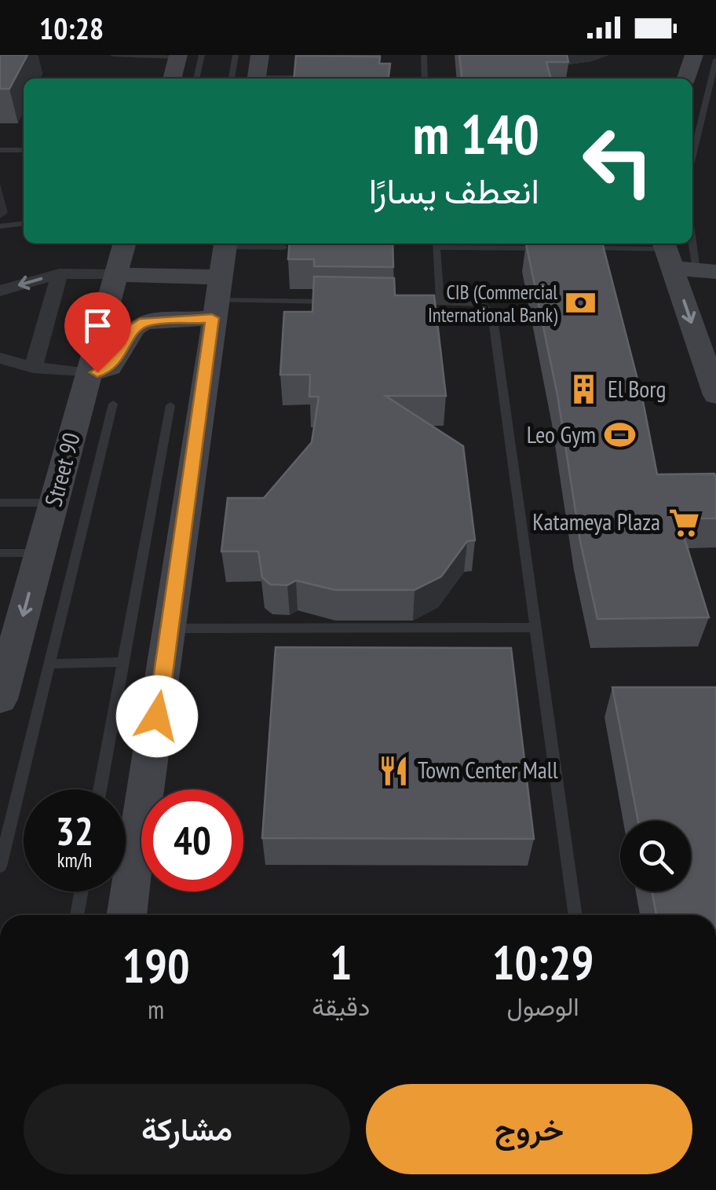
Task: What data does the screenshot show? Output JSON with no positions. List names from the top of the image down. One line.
{"streets":{"street":["Street 90"]},"places":{"bank":["CIB (Commercial International Bank)"],"building":["El Borg"],"sports":["Leo Gym"],"supermarket":["Katameya Plaza"],"restaurant":["Town Center Mall"]},"page":{"status":"10:28","turn":["140 m","انعطف يسارًا"],"speed":"32 km/h","limit":"40","eta":["10:29","الوصول","1","دقيقة","190","m"],"buttons":["خروج","مشاركة"]}}
